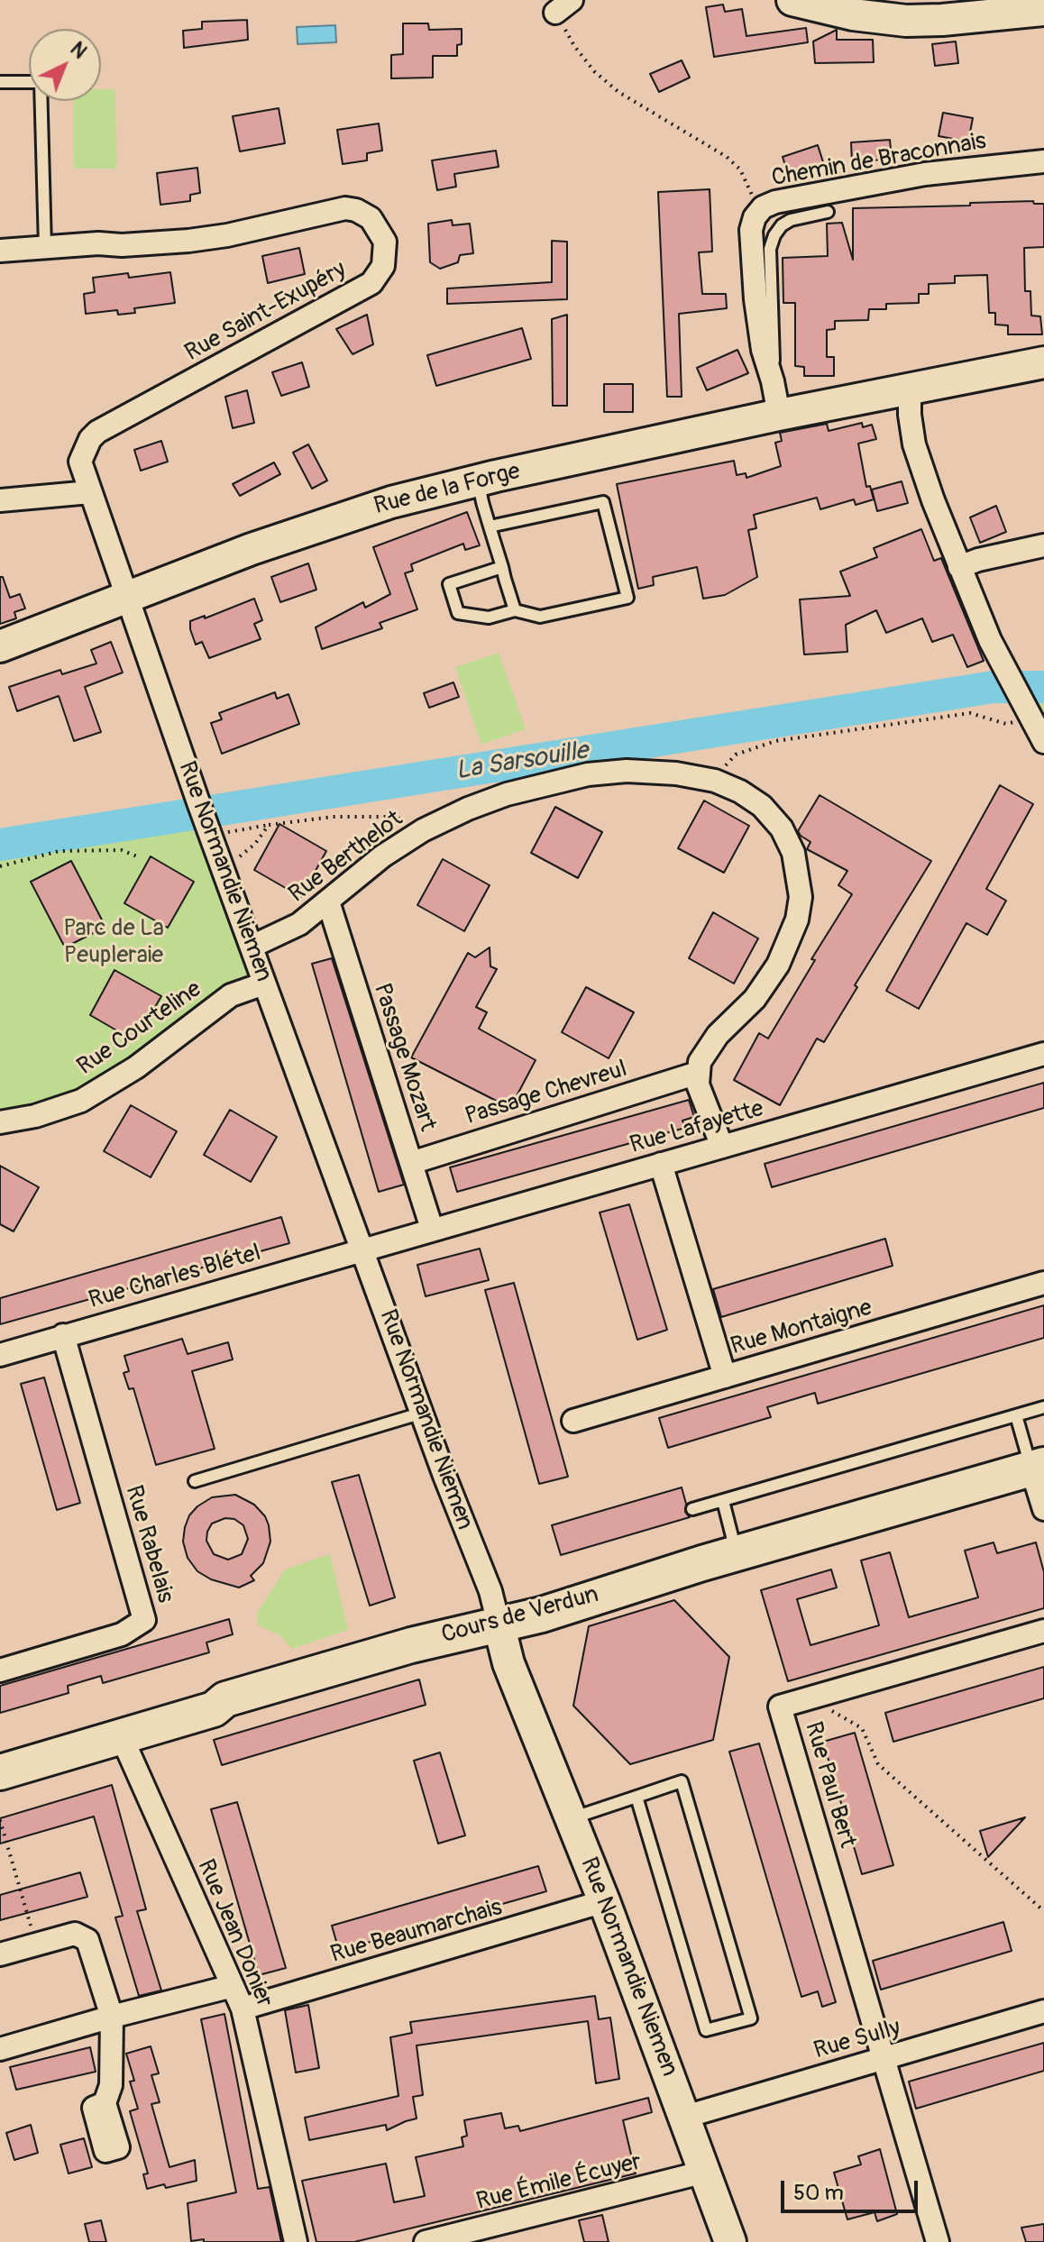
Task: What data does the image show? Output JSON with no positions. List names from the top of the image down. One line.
{"streets":{"main road":["Rue de la Forge","Rue Normandie Niemen","Cours de Verdun"],"street":["Chemin de Braconnais","Rue Saint-Exupéry","Rue Berthelot","Rue Courteline","Passage Mozart","Passage Chevreul","Rue Lafayette","Rue Charles Blétel","Rue Montaigne","Rue Rabelais","Rue Paul Bert","Rue Beaumarchais","Rue Jean Donier","Rue Sully","Rue Émile Écuyer"]},"crossings":[["Chemin de Braconnais","Rue de la Forge"],["Rue Saint-Exupéry","Rue de la Forge"],["Rue Saint-Exupéry","Rue Normandie Niemen"],["Rue de la Forge","Rue Normandie Niemen"],["Rue Berthelot","Rue Normandie Niemen"],["Rue Berthelot","Passage Mozart"],["Rue Berthelot","Passage Chevreul"],["Rue Normandie Niemen","Rue Courteline"],["Rue Normandie Niemen","Rue Lafayette"],["Rue Normandie Niemen","Rue Charles Blétel"],["Rue Normandie Niemen","Cours de Verdun"],["Rue Normandie Niemen","Rue Beaumarchais"],["Rue Normandie Niemen","Rue Sully"],["Rue Normandie Niemen","Rue Émile Écuyer"],["Passage Mozart","Passage Chevreul"],["Passage Mozart","Rue Lafayette"],["Rue Lafayette","Rue Charles Blétel"],["Rue Charles Blétel","Rue Rabelais"],["Cours de Verdun","Rue Jean Donier"],["Rue Paul Bert","Rue Sully"],["Rue Beaumarchais","Rue Jean Donier"]],"water":["La Sarsouille"],"parks":["Parc de La Peupleraie"],"scale_bar":"50 m","north":"top right"}
